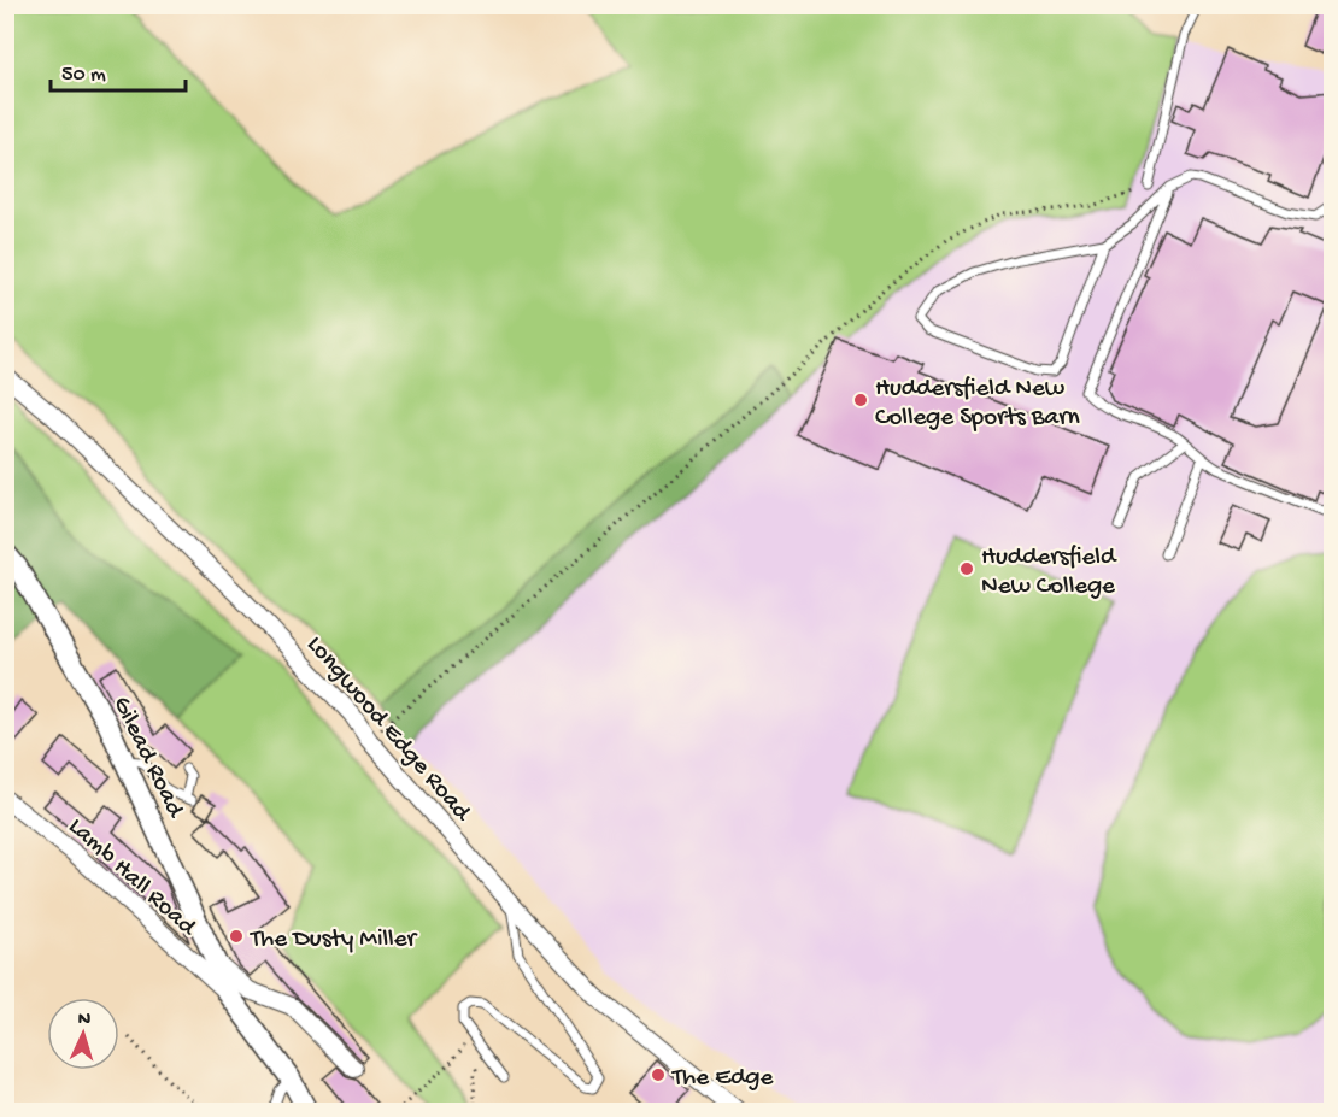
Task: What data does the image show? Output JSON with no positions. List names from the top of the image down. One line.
{"streets":{"street":["Longwood Edge Road","Gilead Road","Lamb Hall Road"]},"crossings":[["Gilead Road","Lamb Hall Road"]],"places":["Huddersfield New College Sports Barn","Huddersfield New College","The Dusty Miller","The Edge"],"scale_bar":"50 m","north":"top"}
